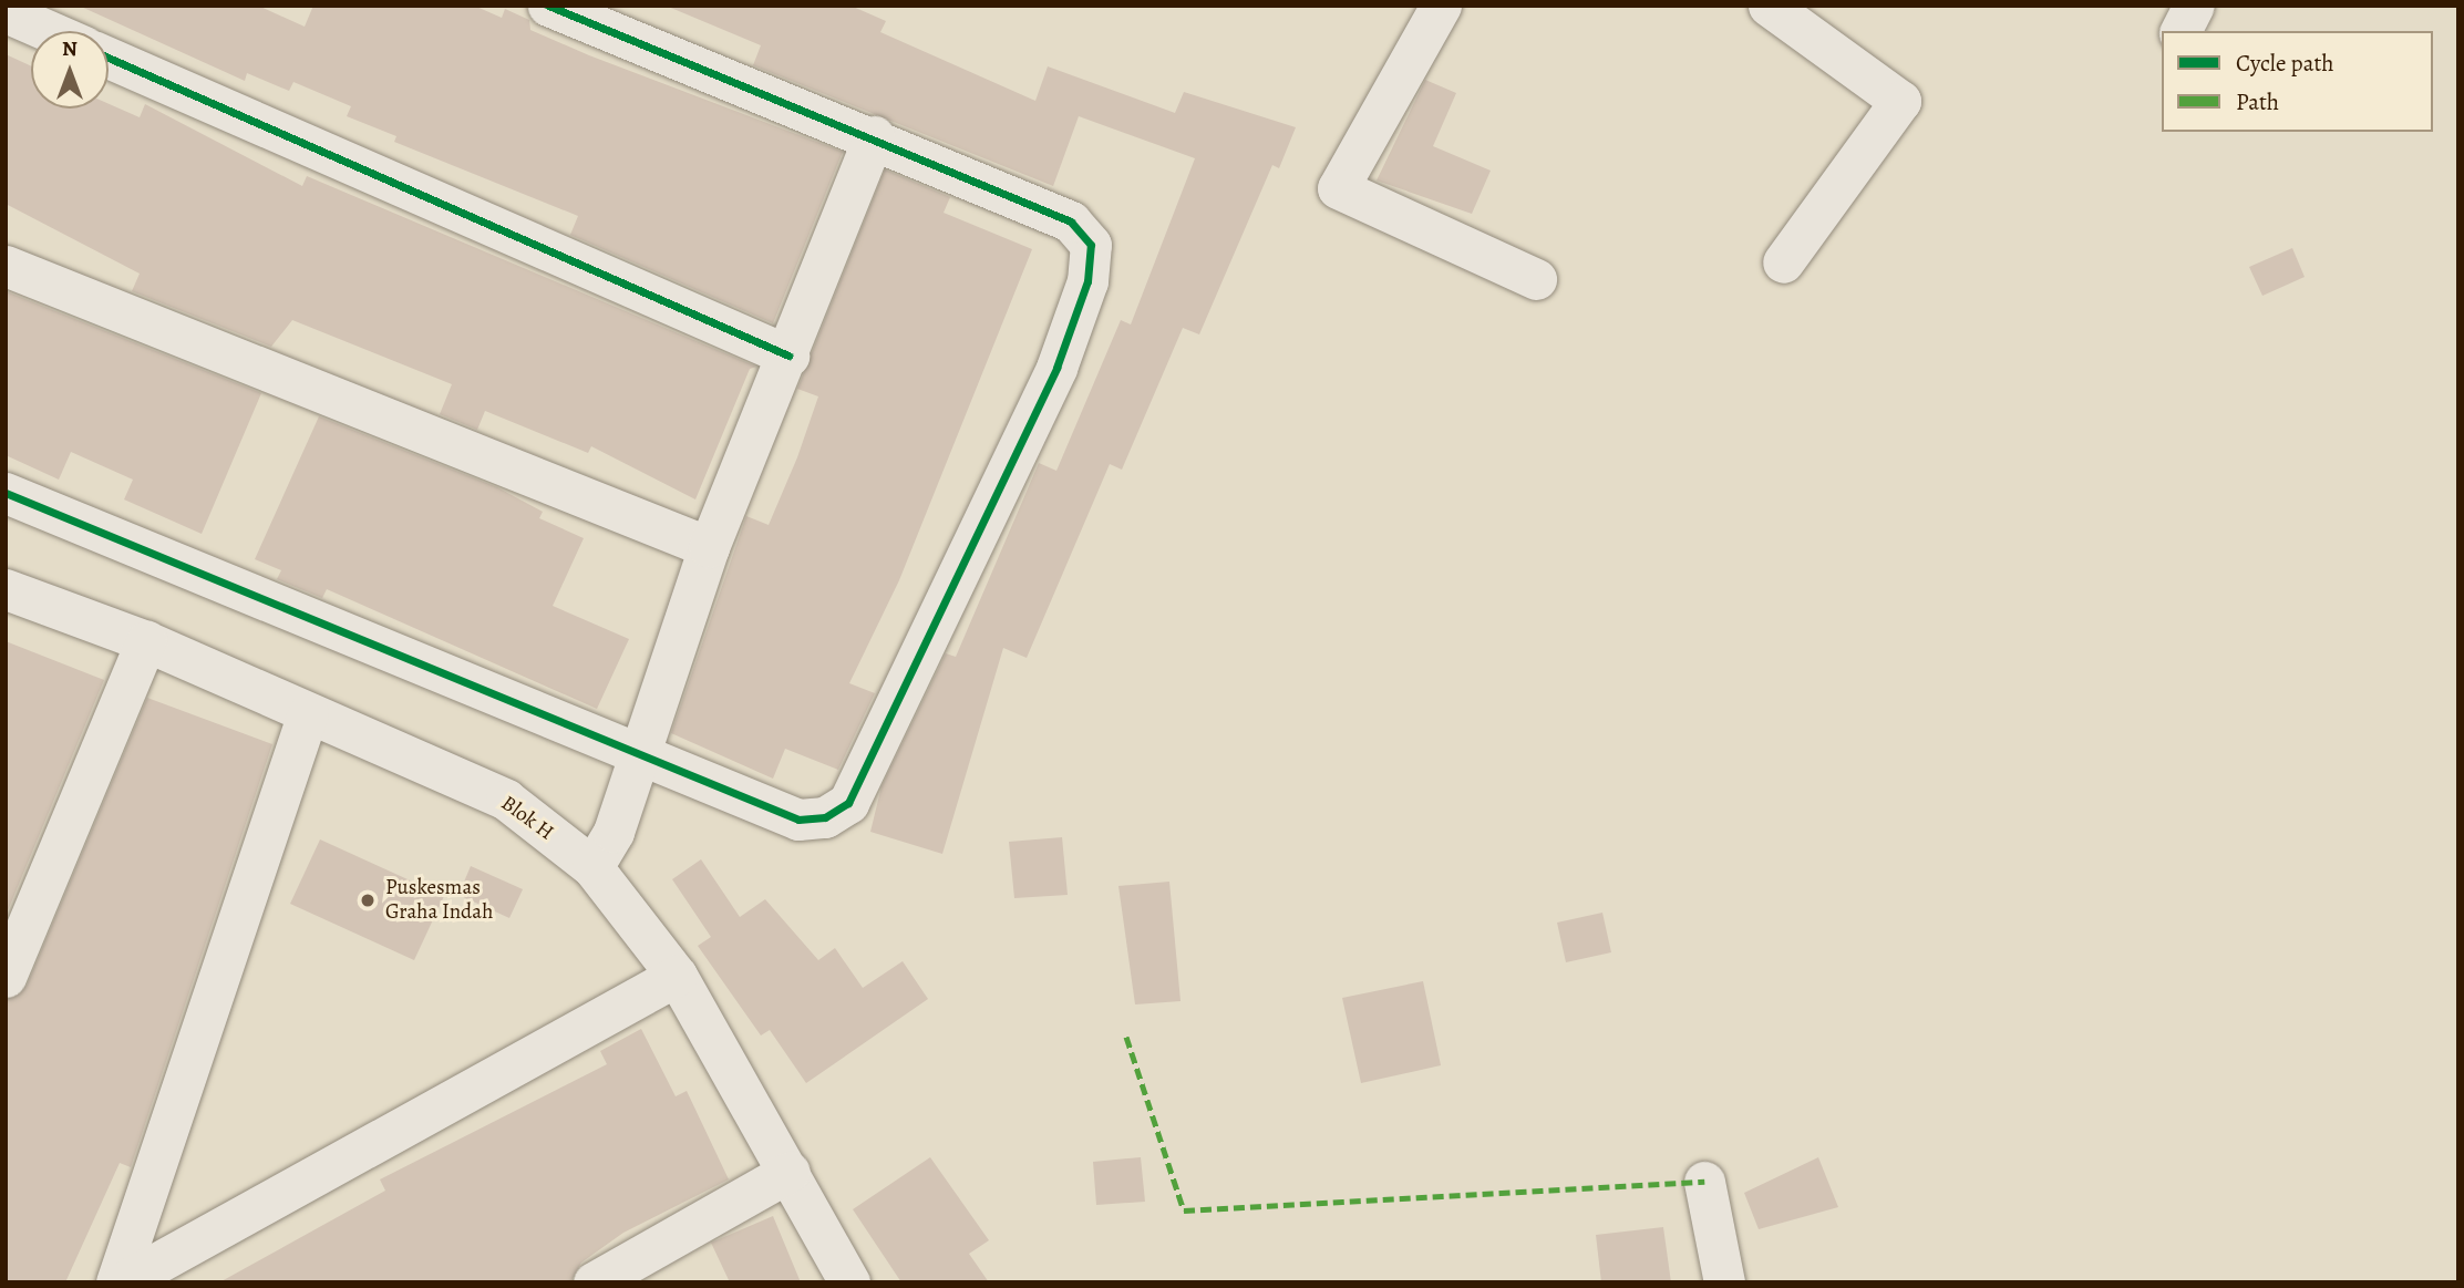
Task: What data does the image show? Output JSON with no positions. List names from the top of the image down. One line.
{"streets":{"street":["Blok H"]},"places":["Puskesmas Graha Indah"],"legend":["Cycle path","Path"],"north":"top"}
